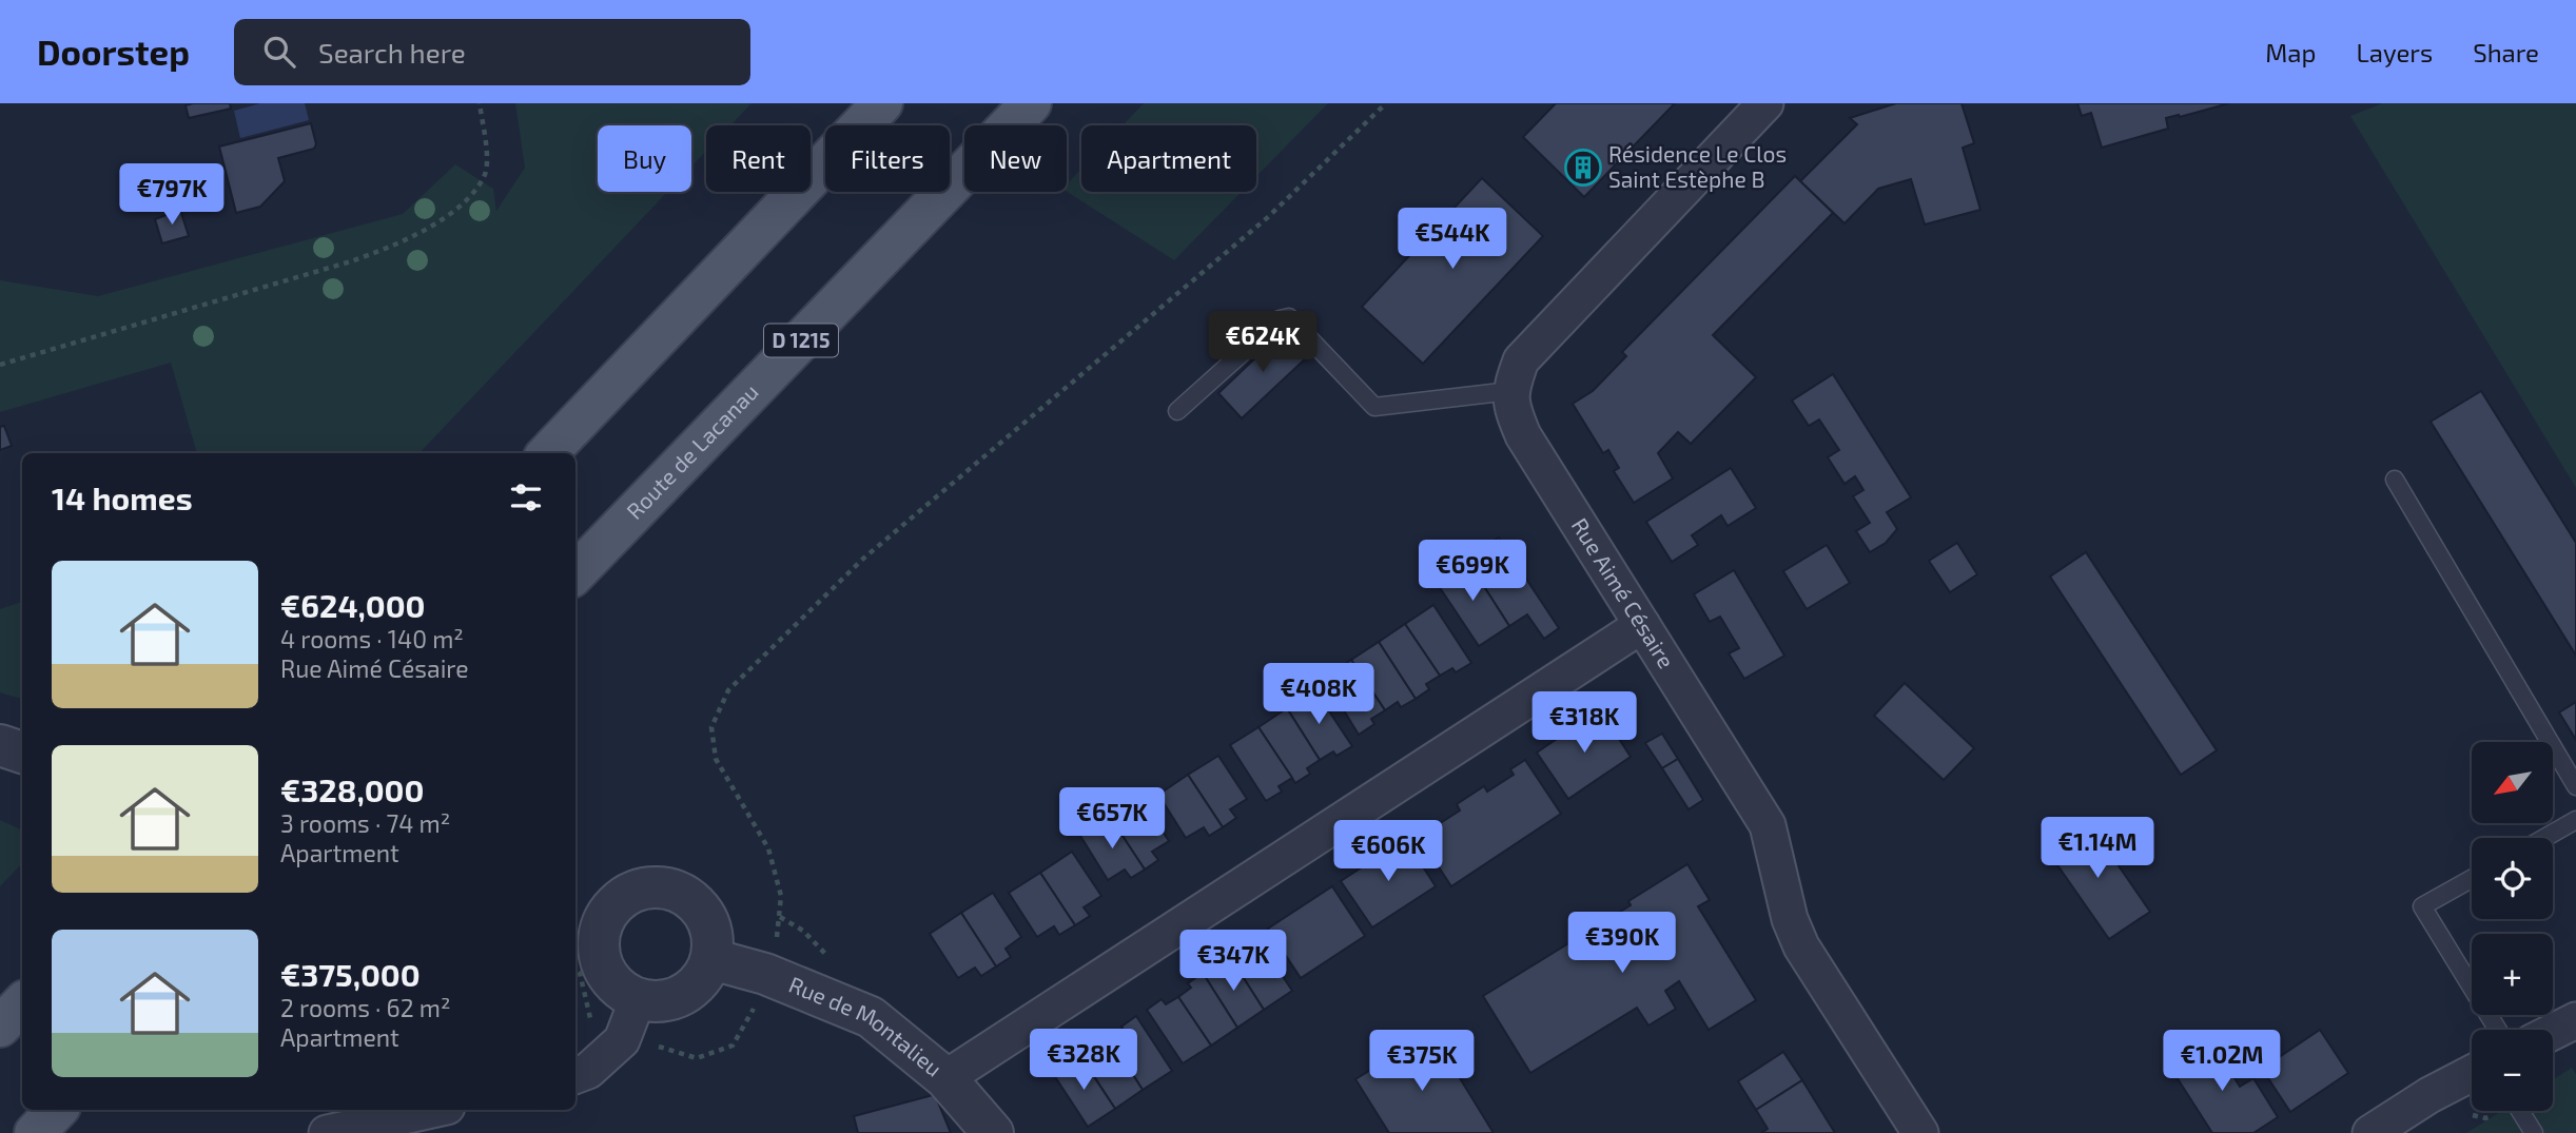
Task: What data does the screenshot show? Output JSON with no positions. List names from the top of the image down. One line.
{"streets":{"main road":["D 1215","Route de Lacanau"],"street":["Rue Aimé Césaire","Rue de Montalieu"]},"places":{"building":["Résidence Le Clos Saint Estèphe B"]},"north":"bottom left","page":{"header":"Doorstep","search":"Search here","nav":["Map","Layers","Share"],"chip":["Buy","Rent","Filters","New","Apartment"],"price":["€797K","€544K","€624K","€699K","€408K","€318K","€657K","€1.14M","€606K","€390K","€347K","€328K","€375K","€1.02M"],"heading":"14 homes","list":[{"name":"€624,000","note":"4 rooms · 140 m² · Rue Aimé Césaire"},{"name":"€328,000","note":"3 rooms · 74 m² · Apartment"},{"name":"€375,000","note":"2 rooms · 62 m² · Apartment"}],"map_buttons":["+","−"]}}
